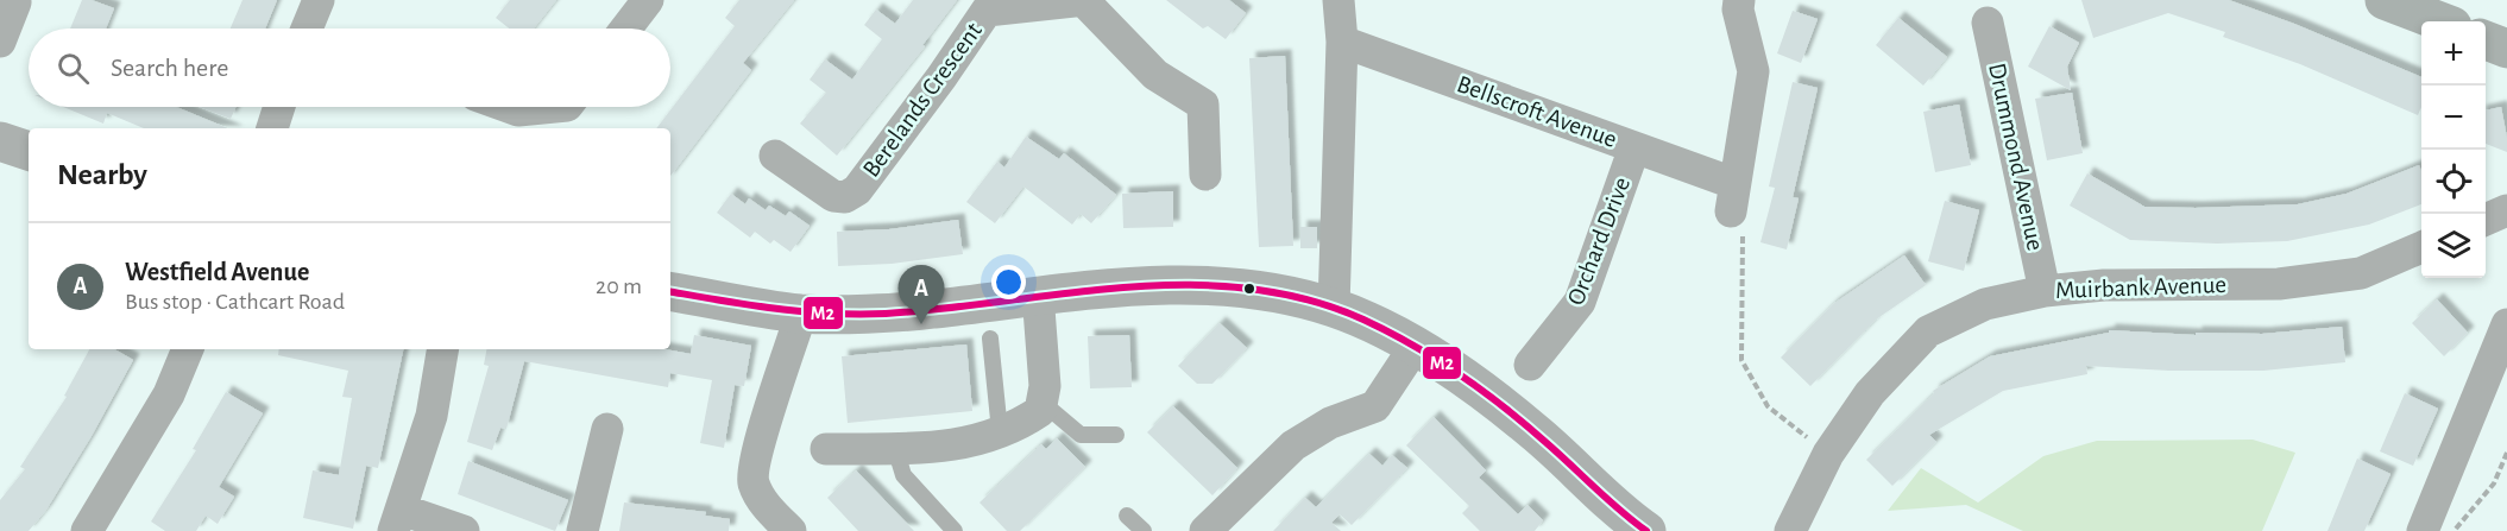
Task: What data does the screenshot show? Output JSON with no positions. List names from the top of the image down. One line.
{"streets":{"street":["Berelands Crescent","Bellscroft Avenue","Drummond Avenue","Orchard Drive","Muirbank Avenue"]},"crossings":[["Bellscroft Avenue","Orchard Drive"],["Drummond Avenue","Muirbank Avenue"]],"lines":["transit line M2"],"page":{"map_buttons":["+","−"],"search":"Search here","heading":"Nearby","list":[{"mark":"A","name":"Westfield Avenue","note":"Bus stop · Cathcart Road","value":"20 m"}],"pins":"A"}}
